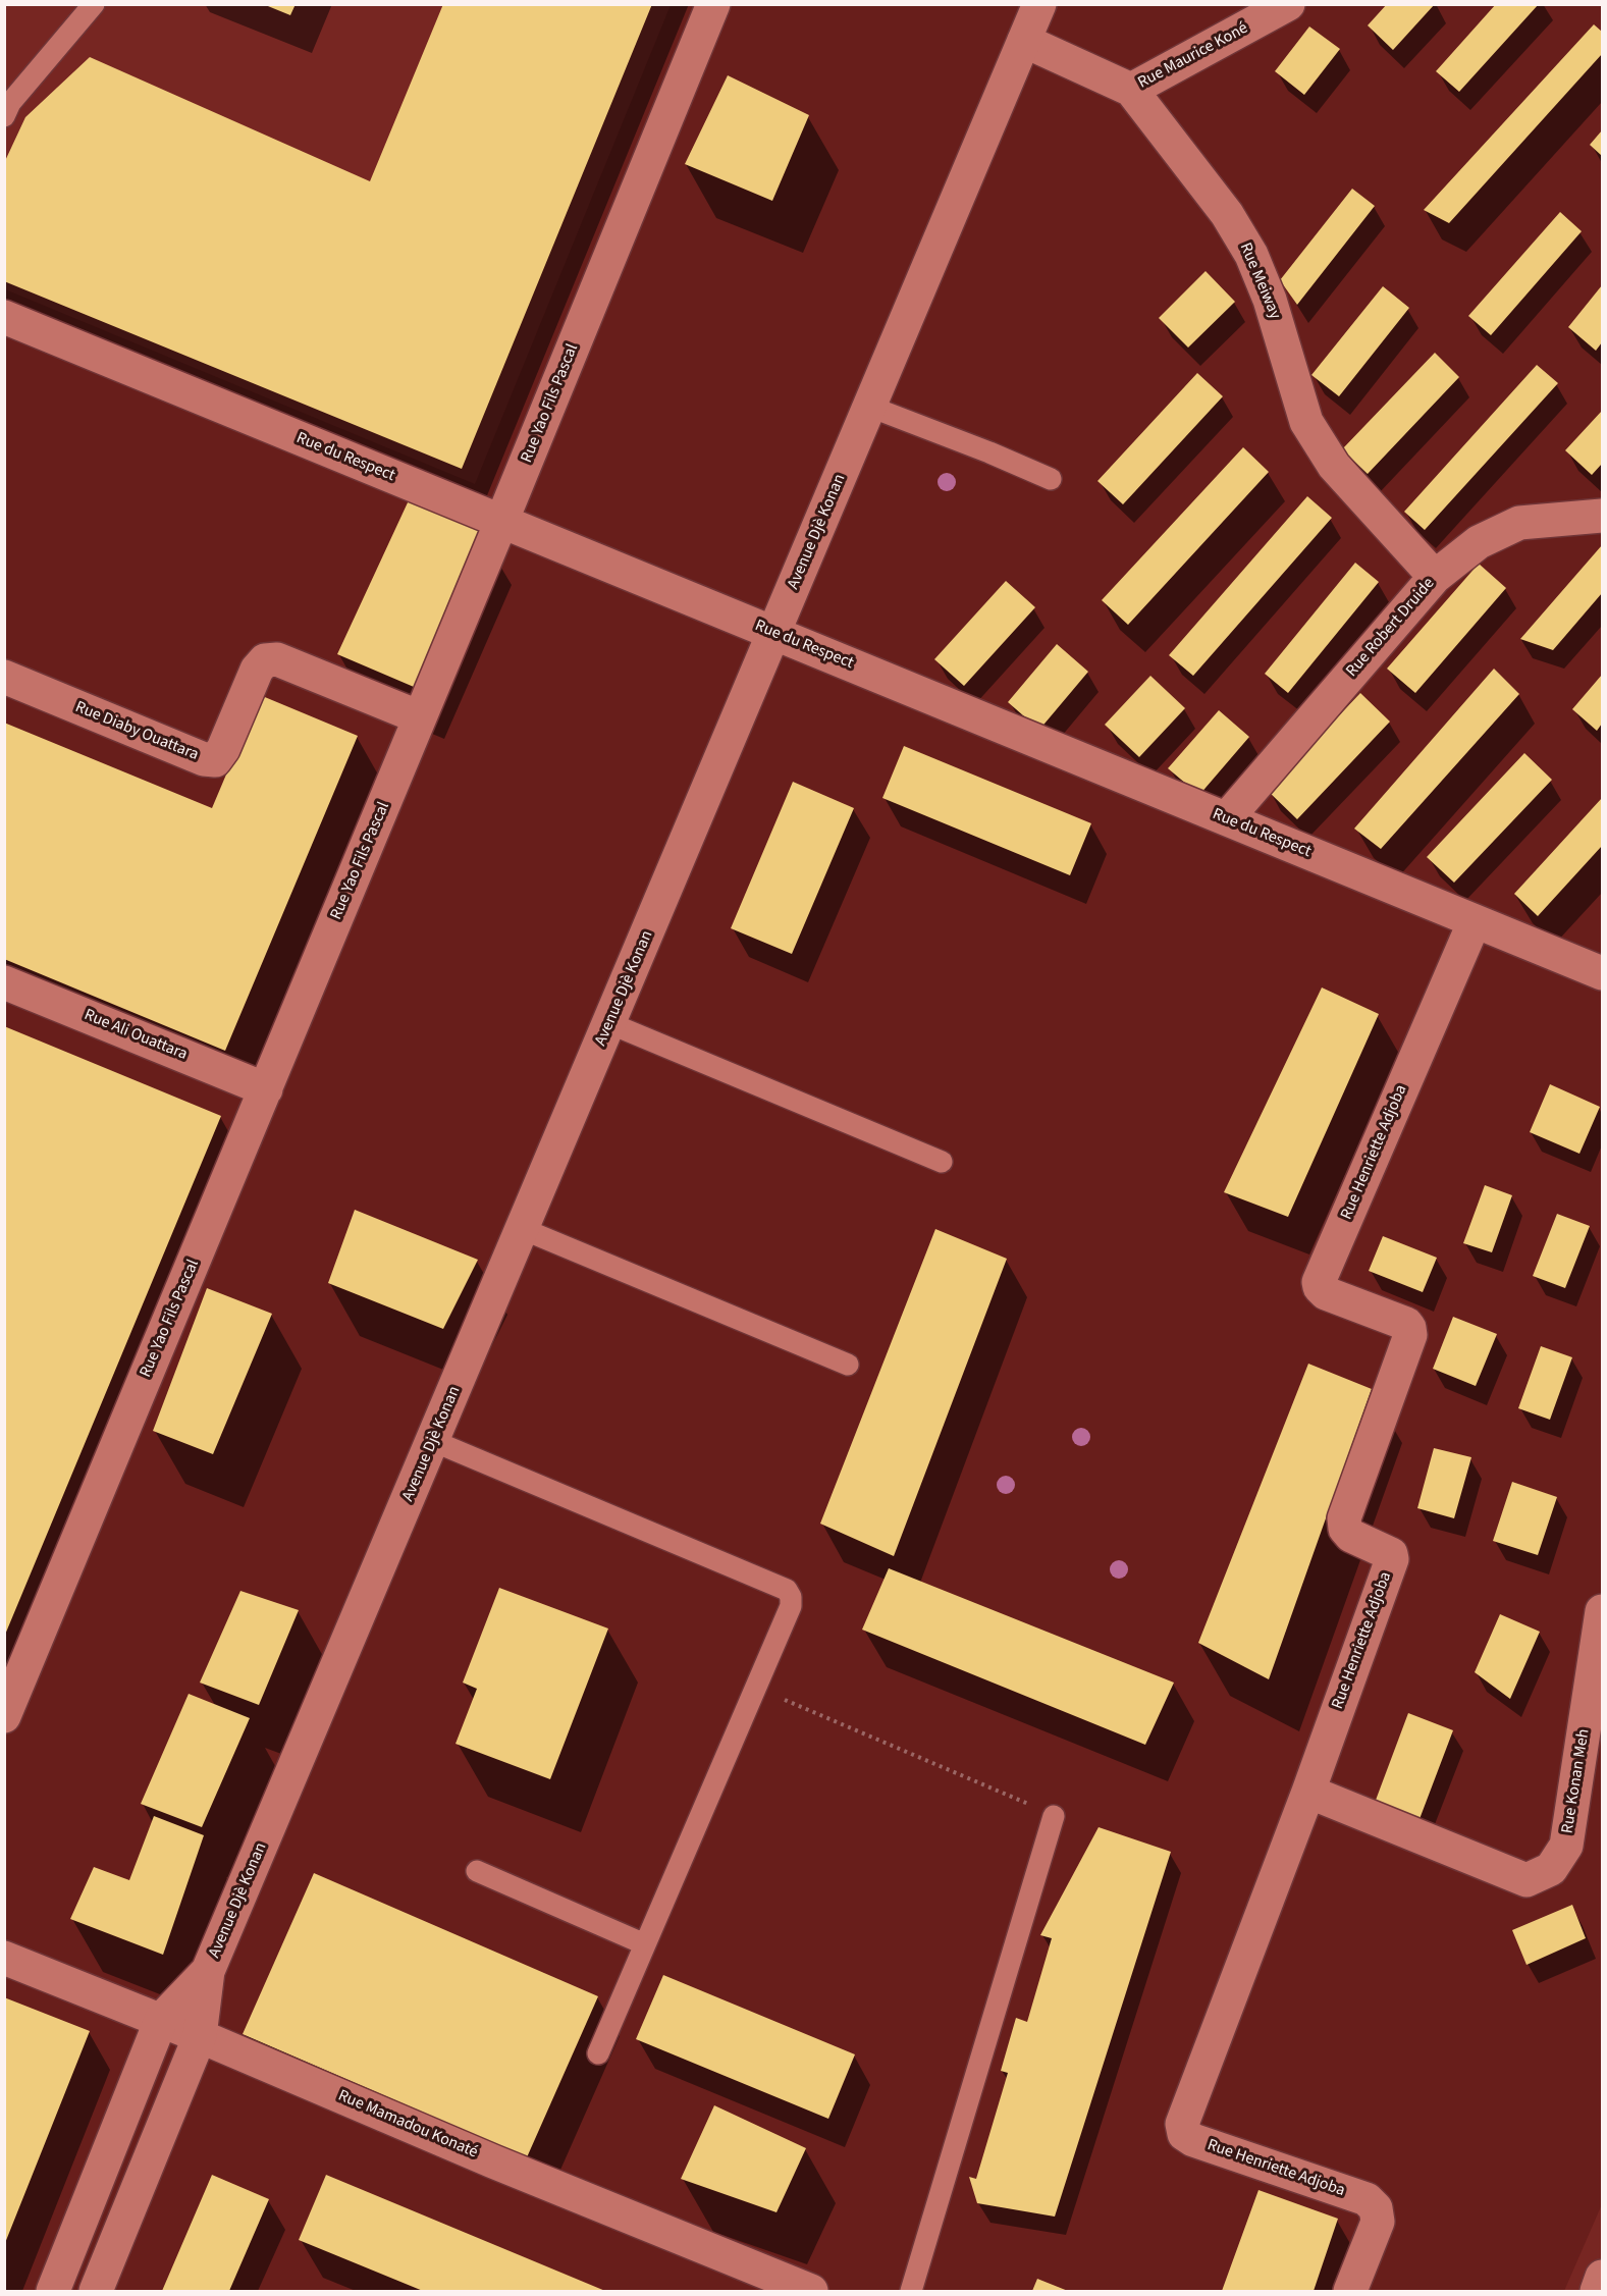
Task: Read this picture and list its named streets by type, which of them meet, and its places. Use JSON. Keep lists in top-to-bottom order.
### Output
{
  "streets": {
    "street": [
      "Rue Maurice Koné",
      "Rue Meiway",
      "Rue Yao Fils Pascal",
      "Rue du Respect",
      "Avenue Djè Konan",
      "Rue Robert Druide",
      "Rue Diaby Ouattara",
      "Rue Ali Ouattara",
      "Rue Henriette Adjoba",
      "Rue Konan Meh",
      "Rue Mamadou Konaté"
    ]
  },
  "crossings": [
    ["Rue Maurice Koné", "Rue Meiway"],
    ["Rue Meiway", "Avenue Djè Konan"],
    ["Rue Meiway", "Rue Robert Druide"],
    ["Rue Yao Fils Pascal", "Rue du Respect"],
    ["Rue Yao Fils Pascal", "Rue Diaby Ouattara"],
    ["Rue Yao Fils Pascal", "Rue Ali Ouattara"],
    ["Rue du Respect", "Avenue Djè Konan"],
    ["Rue du Respect", "Rue Robert Druide"],
    ["Rue du Respect", "Rue Henriette Adjoba"],
    ["Avenue Djè Konan", "Rue Mamadou Konaté"],
    ["Rue Henriette Adjoba", "Rue Konan Meh"]
  ]
}
